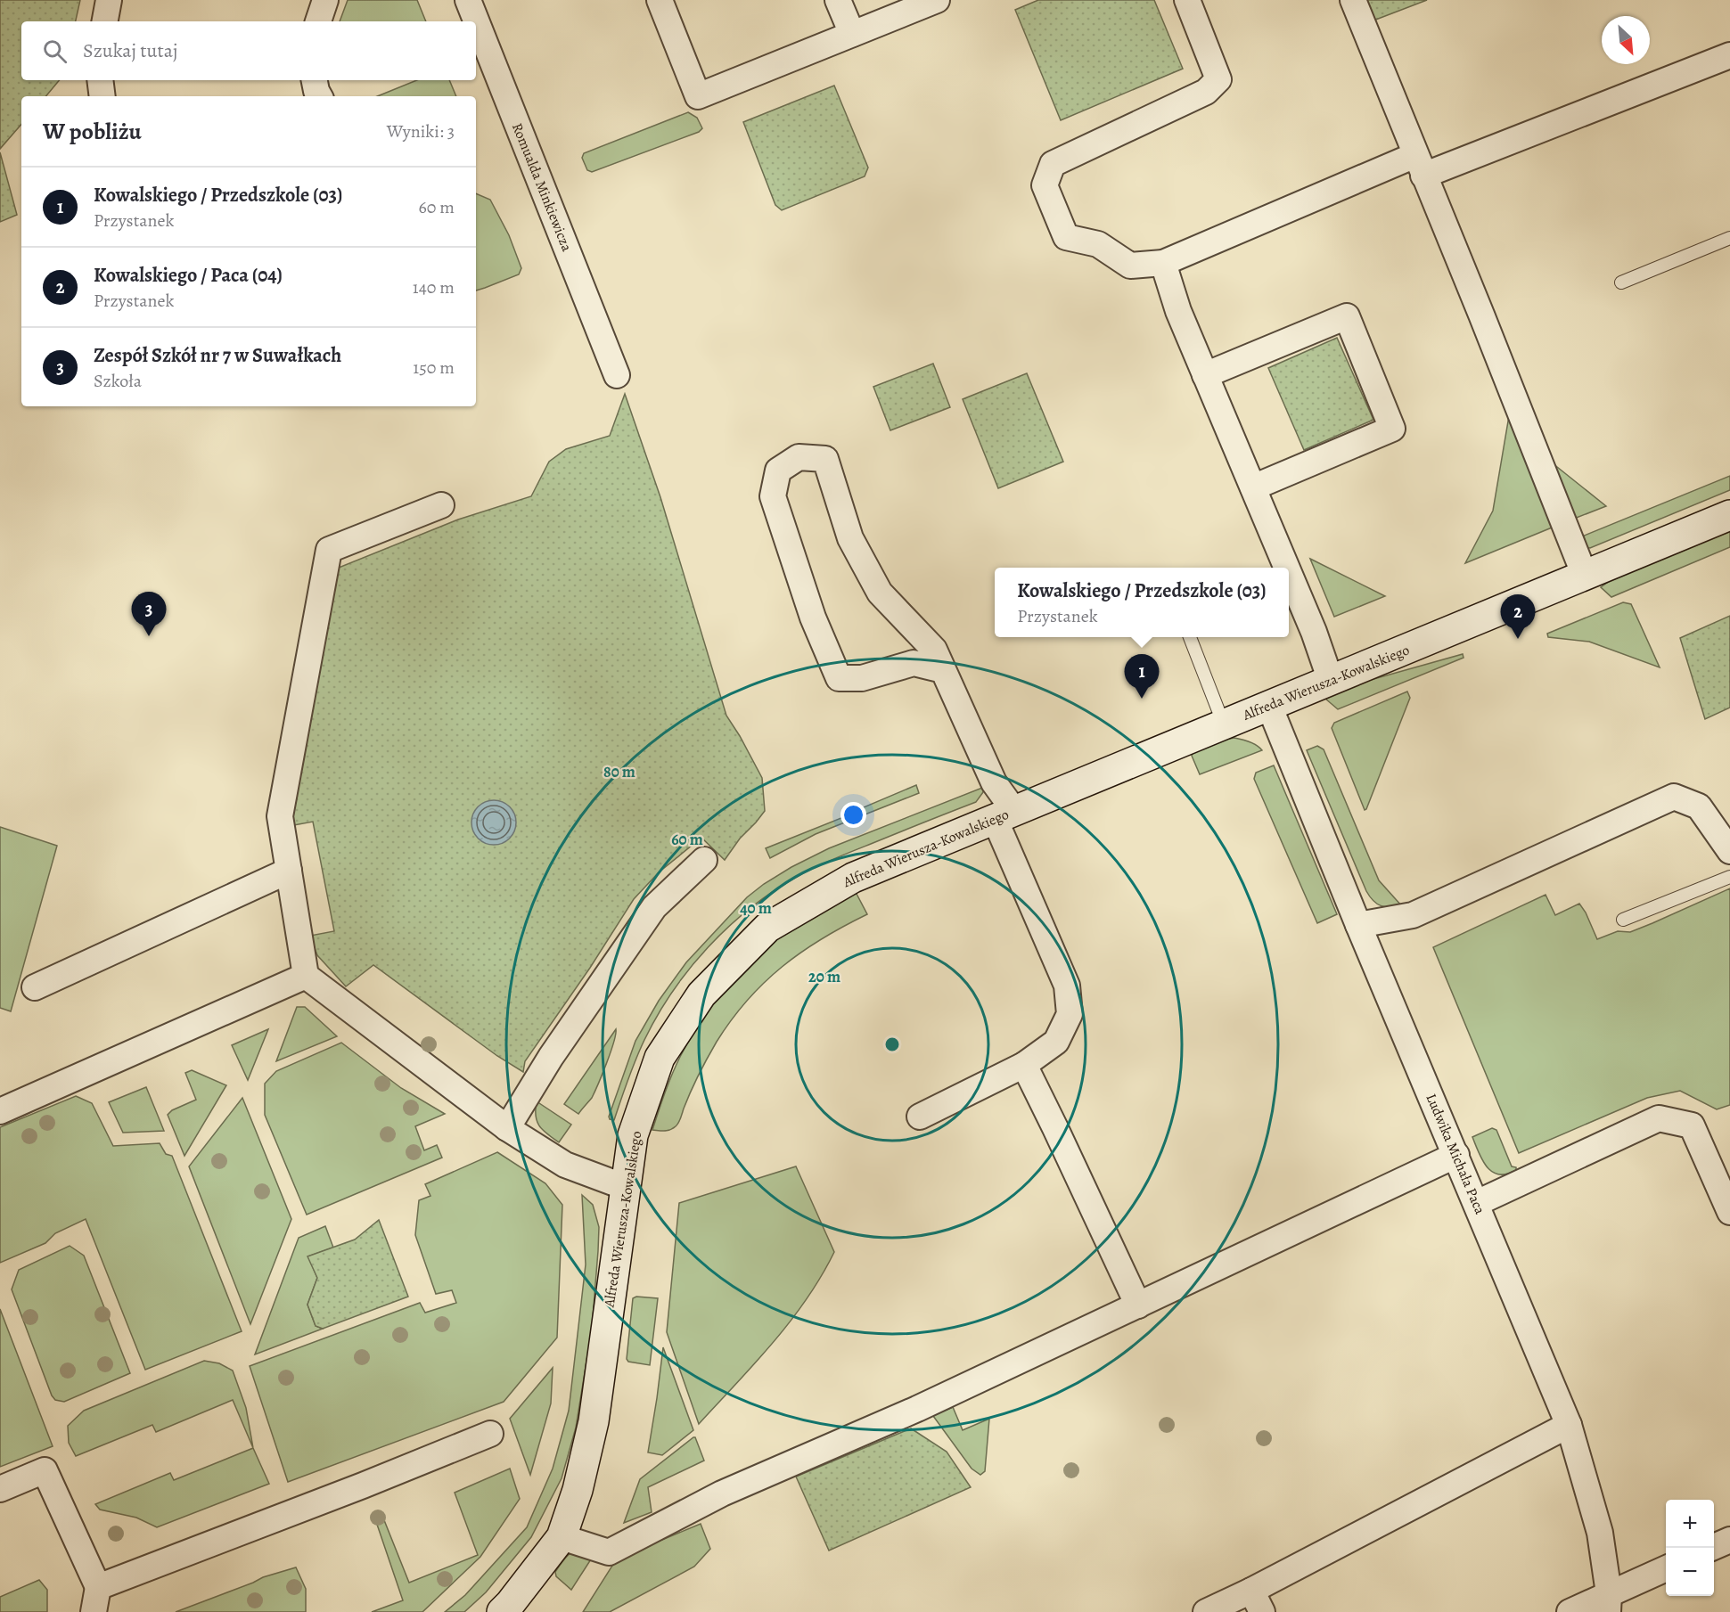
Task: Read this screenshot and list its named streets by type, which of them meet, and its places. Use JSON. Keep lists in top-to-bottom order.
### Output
{
  "streets": {
    "street": ["Romualda Minkiewicza", "Alfreda Wierusza-Kowalskiego", "Ludwika Michała Paca"]
  },
  "crossings": [
    ["Alfreda Wierusza-Kowalskiego", "Ludwika Michała Paca"]
  ],
  "north": "bottom right",
  "page": {
    "search": "Szukaj tutaj",
    "heading": ["W pobliżu", "Wyniki: 3"],
    "list": [
      {
        "mark": "1",
        "name": "Kowalskiego / Przedszkole (03)",
        "note": "Przystanek",
        "value": "60 m"
      },
      {
        "mark": "2",
        "name": "Kowalskiego / Paca (04)",
        "note": "Przystanek",
        "value": "140 m"
      },
      {
        "mark": "3",
        "name": "Zespół Szkół nr 7 w Suwałkach",
        "note": "Szkoła",
        "value": "150 m"
      }
    ],
    "popup": ["Kowalskiego / Przedszkole (03)", "Przystanek"],
    "pins": ["3", "2", "1"],
    "map_buttons": ["+", "−"]
  },
  "rings": [
    "80 m",
    "60 m",
    "40 m",
    "20 m"
  ]
}
